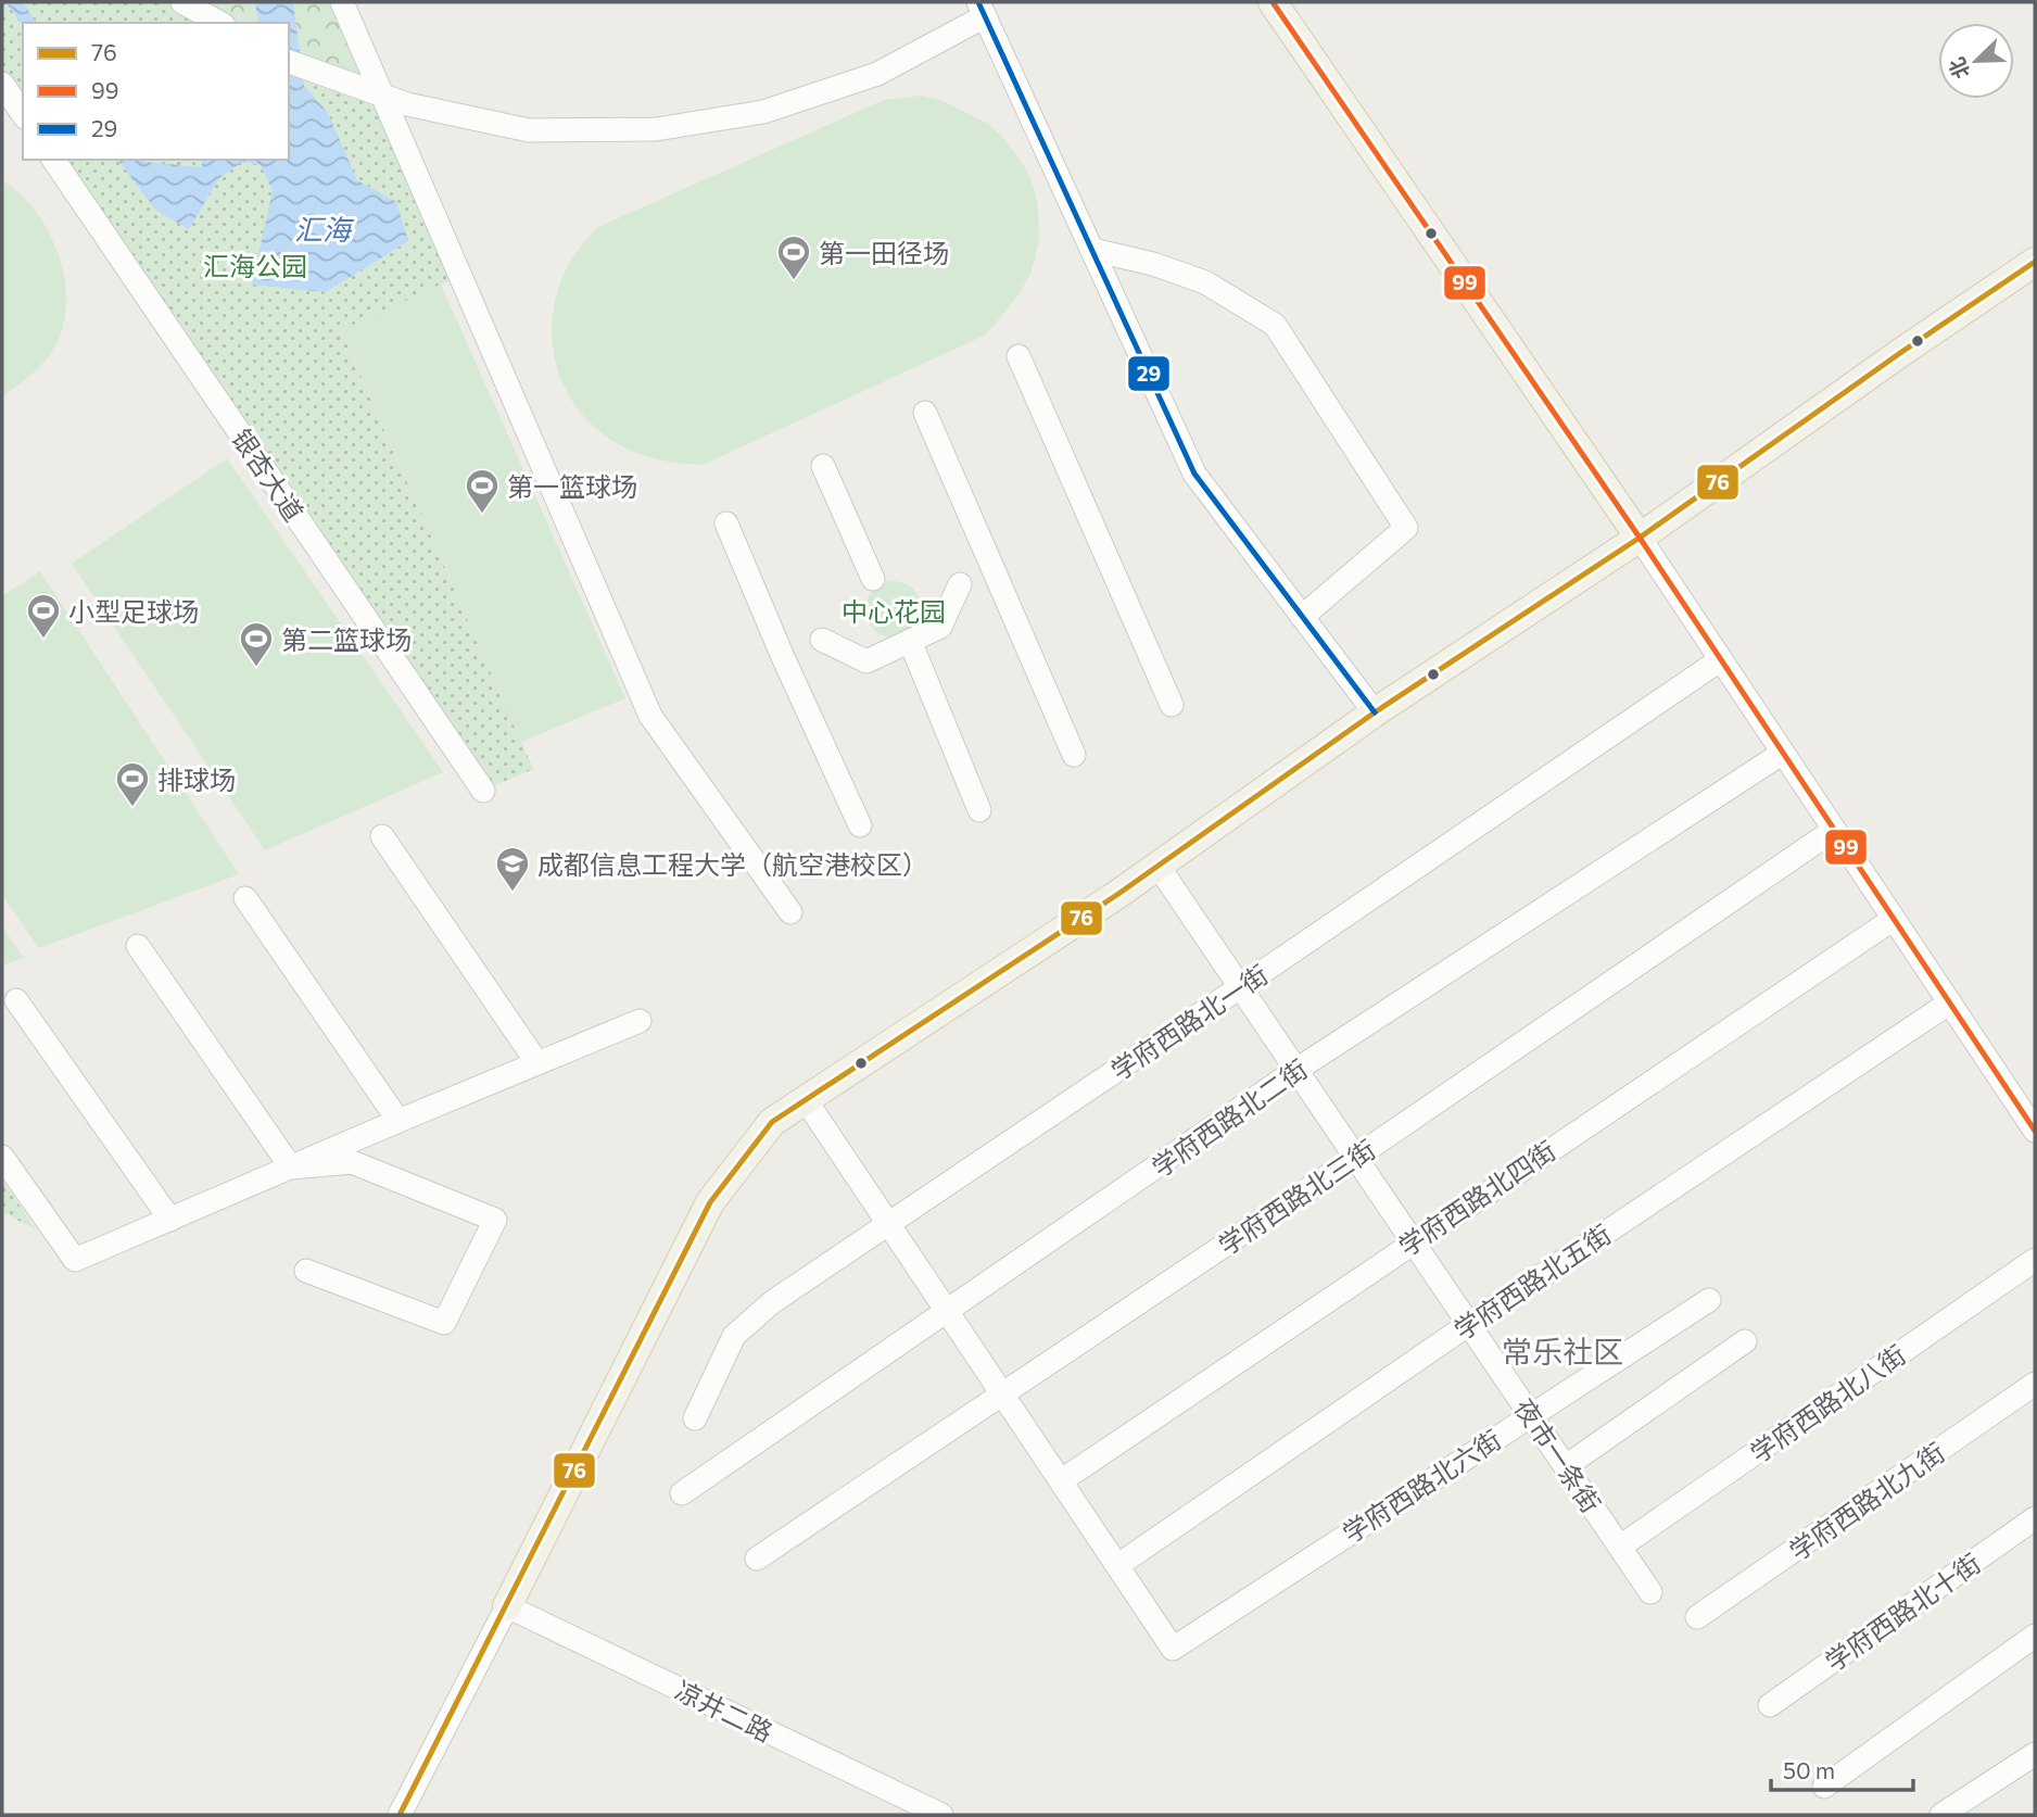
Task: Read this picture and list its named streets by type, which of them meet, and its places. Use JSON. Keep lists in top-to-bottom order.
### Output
{
  "streets": {
    "street": [
      "银杏大道",
      "学府西路北一街",
      "学府西路北二街",
      "学府西路北三街",
      "学府西路北四街",
      "学府西路北五街",
      "学府西路北八街",
      "夜市一条街",
      "学府西路北六街",
      "学府西路北九街",
      "学府西路北十街",
      "凉井二路"
    ]
  },
  "crossings": [
    ["学府西路北一街", "夜市一条街"],
    ["学府西路北二街", "夜市一条街"],
    ["学府西路北三街", "夜市一条街"],
    ["学府西路北四街", "夜市一条街"],
    ["学府西路北五街", "夜市一条街"],
    ["学府西路北五街", "学府西路北六街"],
    ["学府西路北八街", "夜市一条街"],
    ["夜市一条街", "学府西路北六街"]
  ],
  "districts": ["常乐社区"],
  "water": ["汇海"],
  "parks": ["汇海公园", "中心花园"],
  "places": {
    "sports": [
      "第一田径场",
      "第一篮球场",
      "小型足球场",
      "第二篮球场",
      "排球场"
    ],
    "school or university": ["成都信息工程大学（航空港校区）"]
  },
  "lines": ["transit line 99", "transit line 29", "transit line 76"],
  "legend": ["76", "99", "29"],
  "scale_bar": "50 m",
  "north": "bottom left"
}
